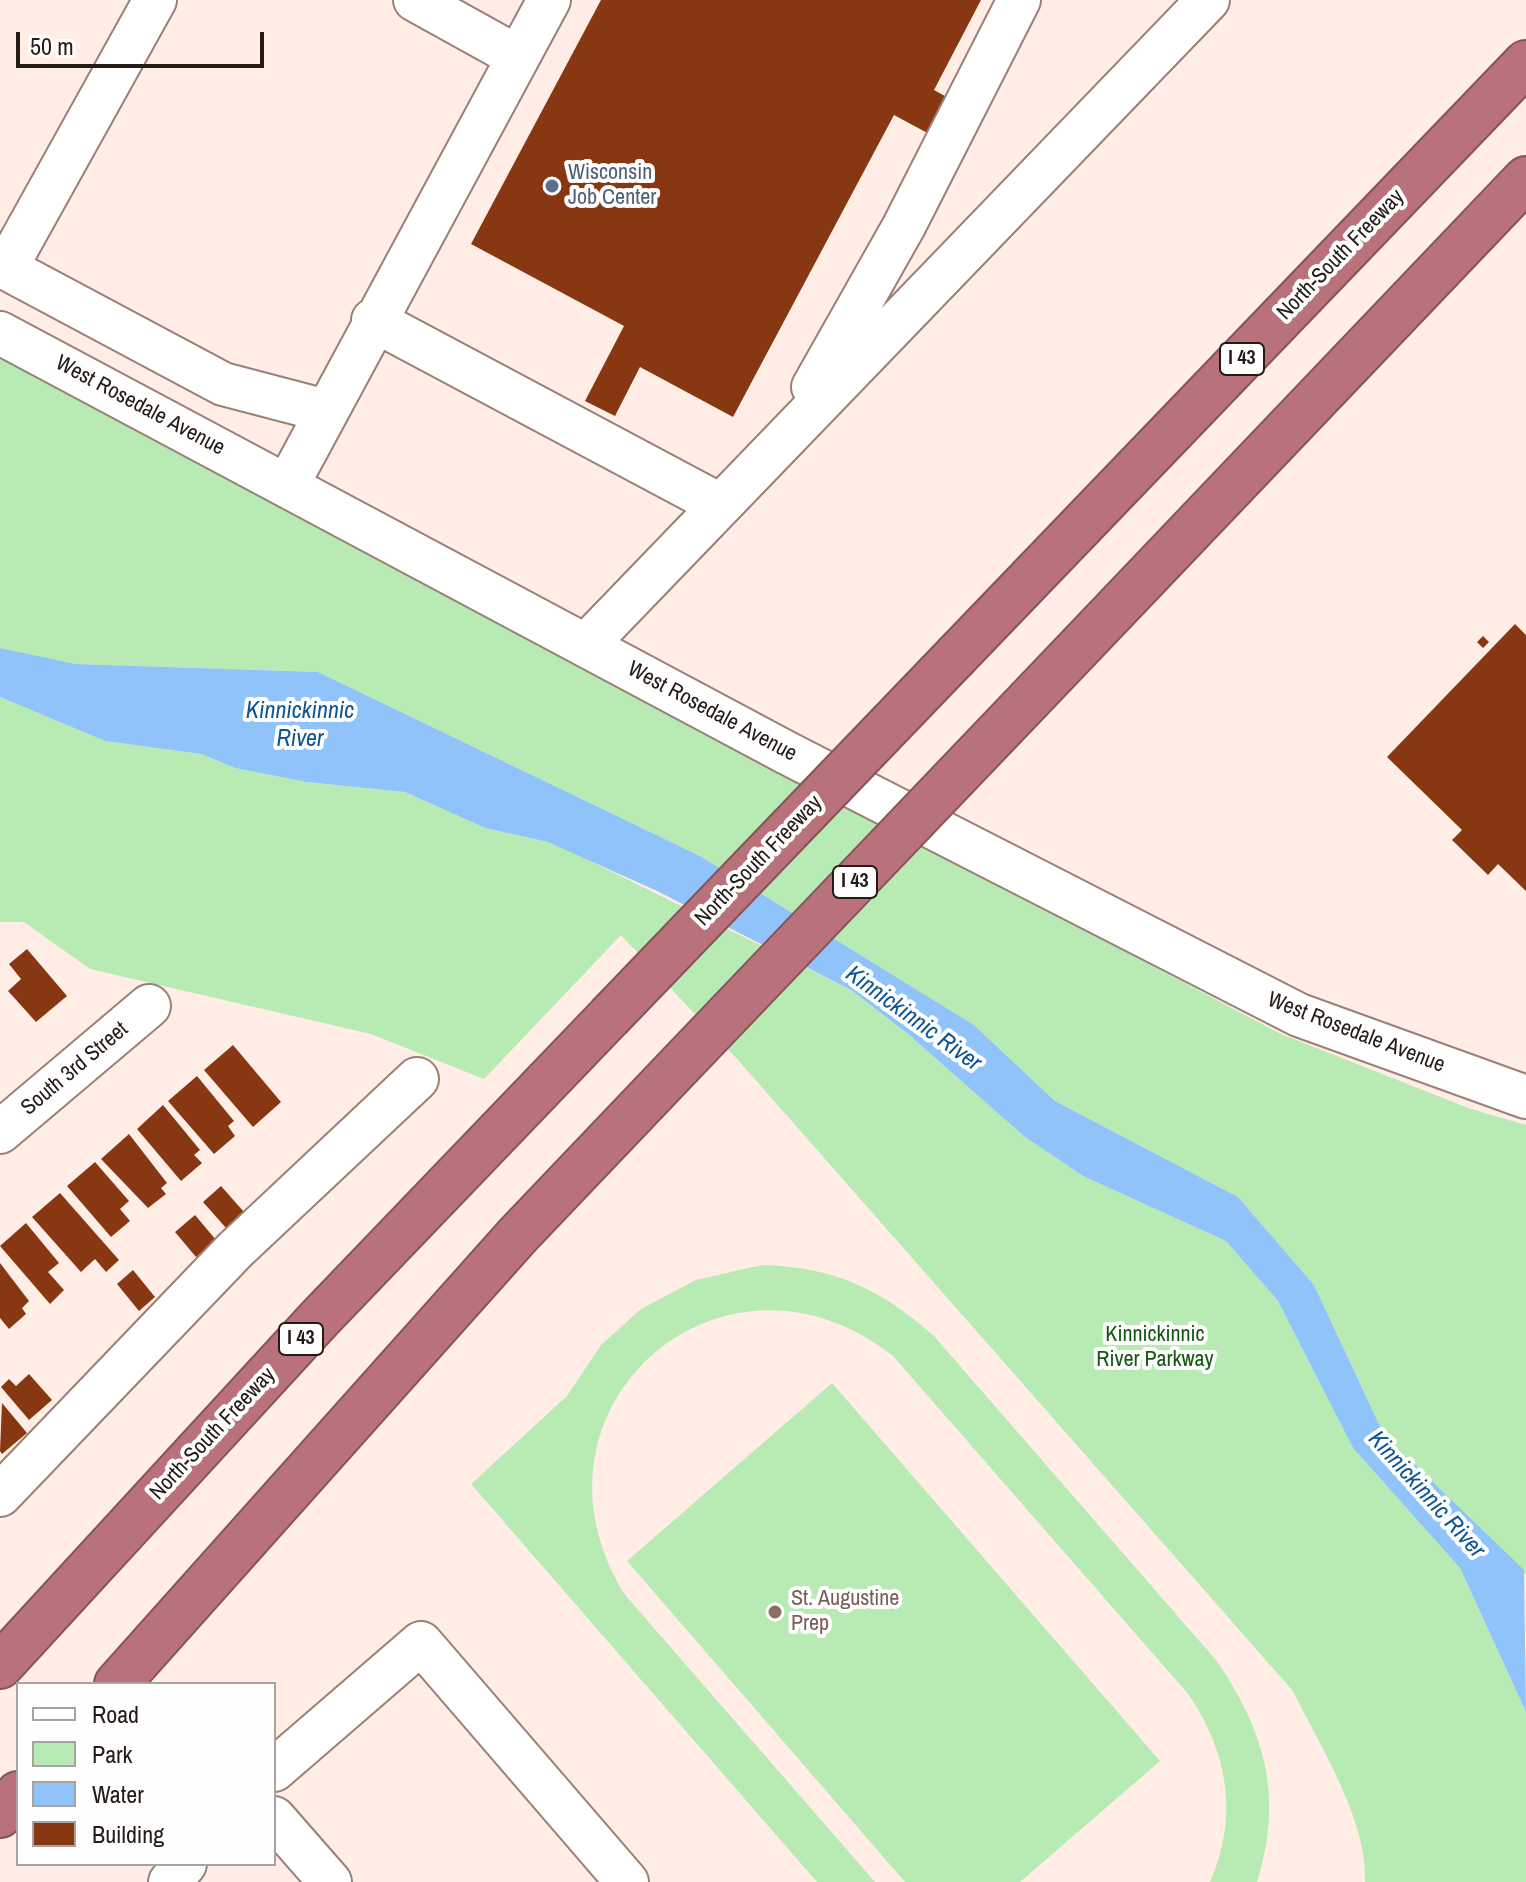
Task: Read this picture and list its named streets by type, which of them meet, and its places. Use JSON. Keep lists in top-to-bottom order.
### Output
{
  "streets": {
    "highway": ["North-South Freeway", "I 43"],
    "street": ["West Rosedale Avenue", "South 3rd Street"]
  },
  "water": ["Kinnickinnic River"],
  "parks": ["Kinnickinnic River Parkway"],
  "places": ["Wisconsin Job Center", "St. Augustine Prep"],
  "legend": [
    "Road",
    "Park",
    "Water",
    "Building"
  ],
  "scale_bar": "50 m"
}
